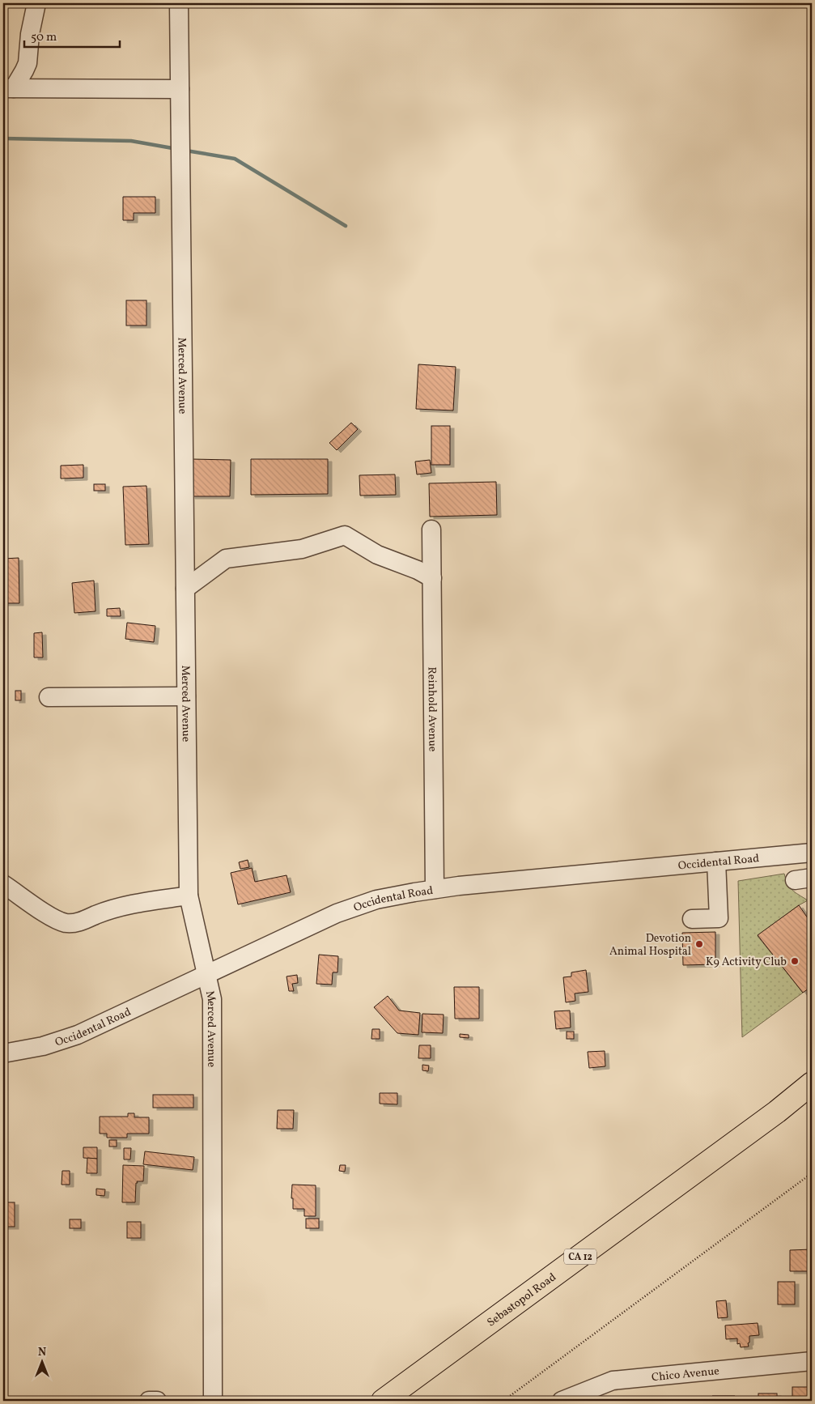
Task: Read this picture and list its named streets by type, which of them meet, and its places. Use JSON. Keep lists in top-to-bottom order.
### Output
{
  "streets": {
    "main road": ["CA 12", "Sebastopol Road"],
    "street": [
      "Merced Avenue",
      "Reinhold Avenue",
      "Occidental Road",
      "Chico Avenue"
    ]
  },
  "crossings": [
    ["Merced Avenue", "Occidental Road"],
    ["Reinhold Avenue", "Occidental Road"]
  ],
  "places": ["Devotion Animal Hospital", "K9 Activity Club"],
  "scale_bar": "50 m",
  "north": "top"
}
